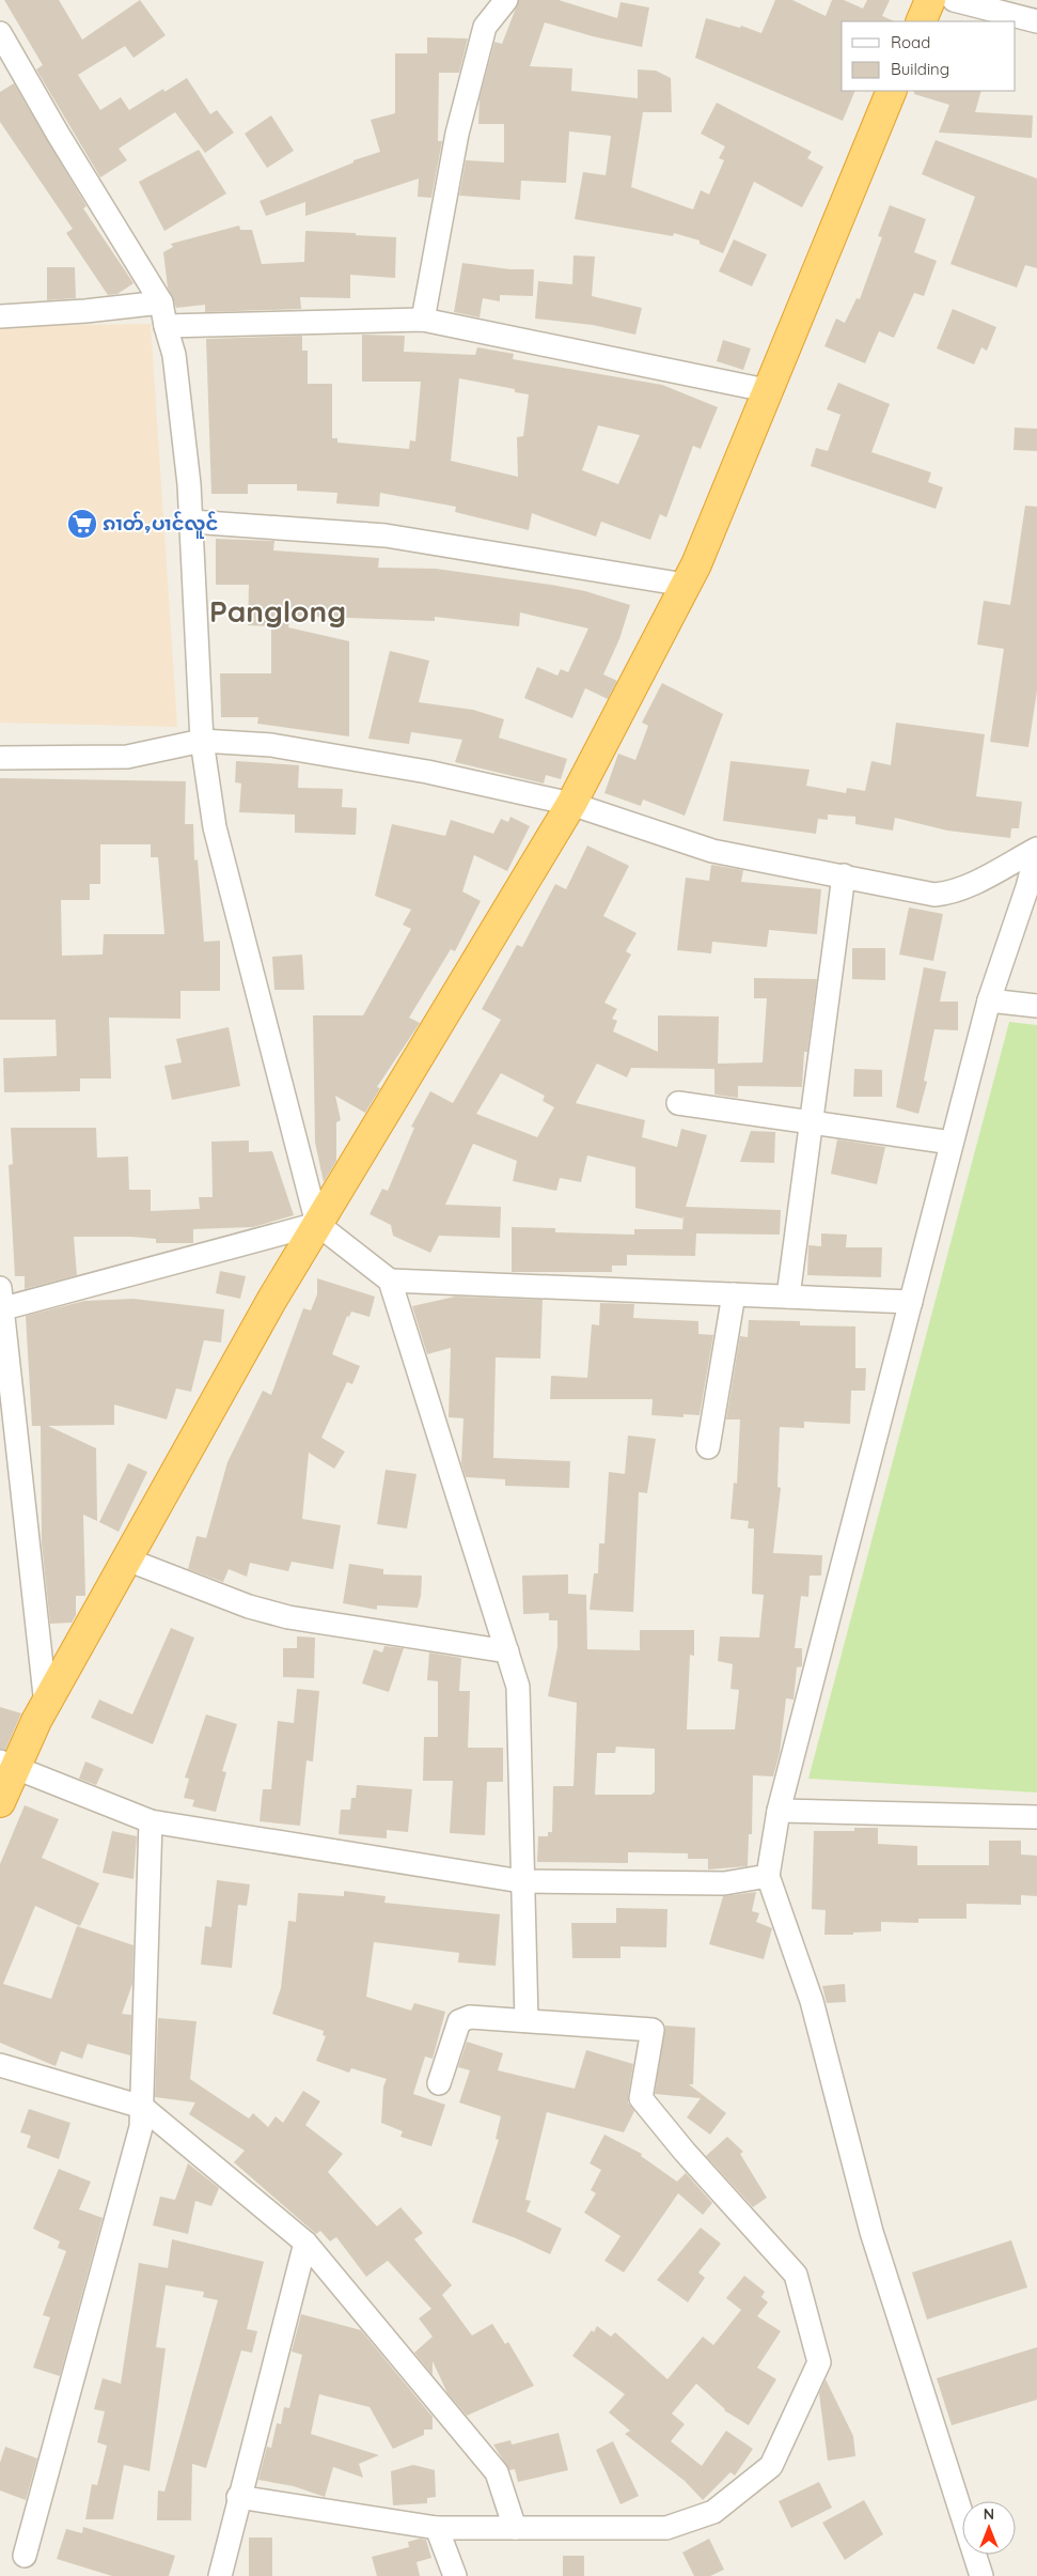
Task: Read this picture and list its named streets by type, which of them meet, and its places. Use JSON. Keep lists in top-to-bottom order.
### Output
{
  "districts": ["Panglong"],
  "places": {
    "supermarket": ["ၵၢတ်ႇပၢင်လူင်"]
  },
  "legend": ["Road", "Building"],
  "north": "top"
}
